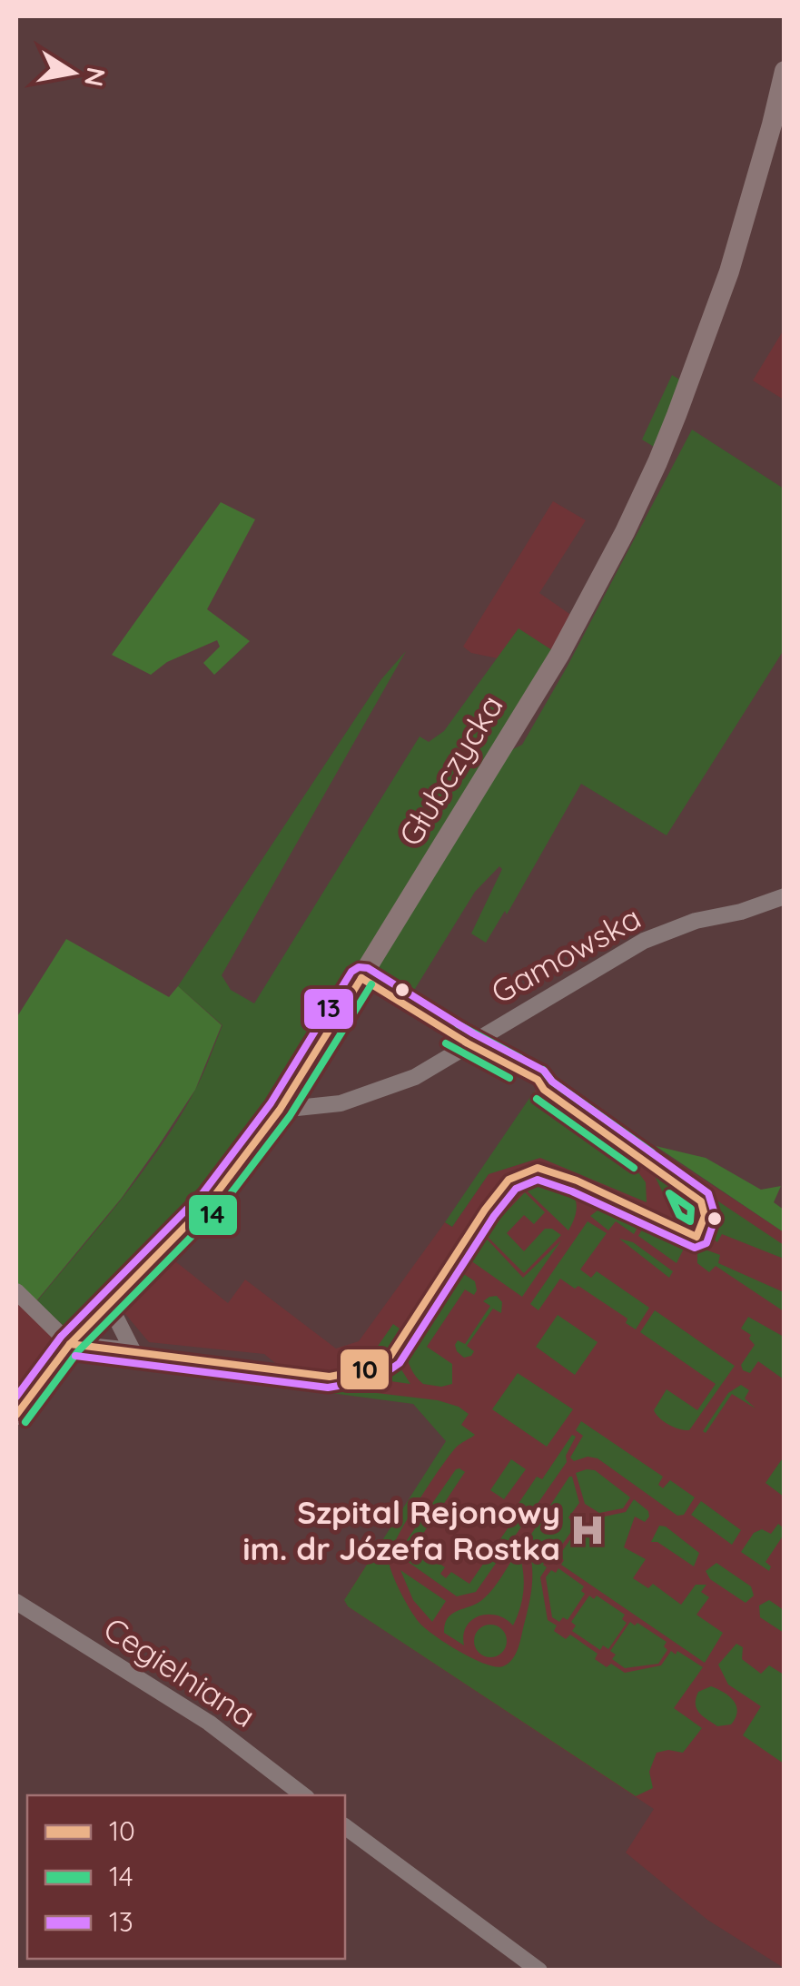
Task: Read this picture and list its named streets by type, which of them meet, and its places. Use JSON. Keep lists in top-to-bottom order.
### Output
{
  "streets": {
    "main road": ["Głubczycka"],
    "street": ["Gamowska", "Cegielniana"]
  },
  "crossings": [
    ["Głubczycka", "Gamowska"]
  ],
  "places": {
    "hospital": ["Szpital Rejonowy im. dr Józefa Rostka"]
  },
  "lines": ["transit line 13", "transit line 10", "transit line 14"],
  "legend": ["10", "14", "13"],
  "north": "right"
}
